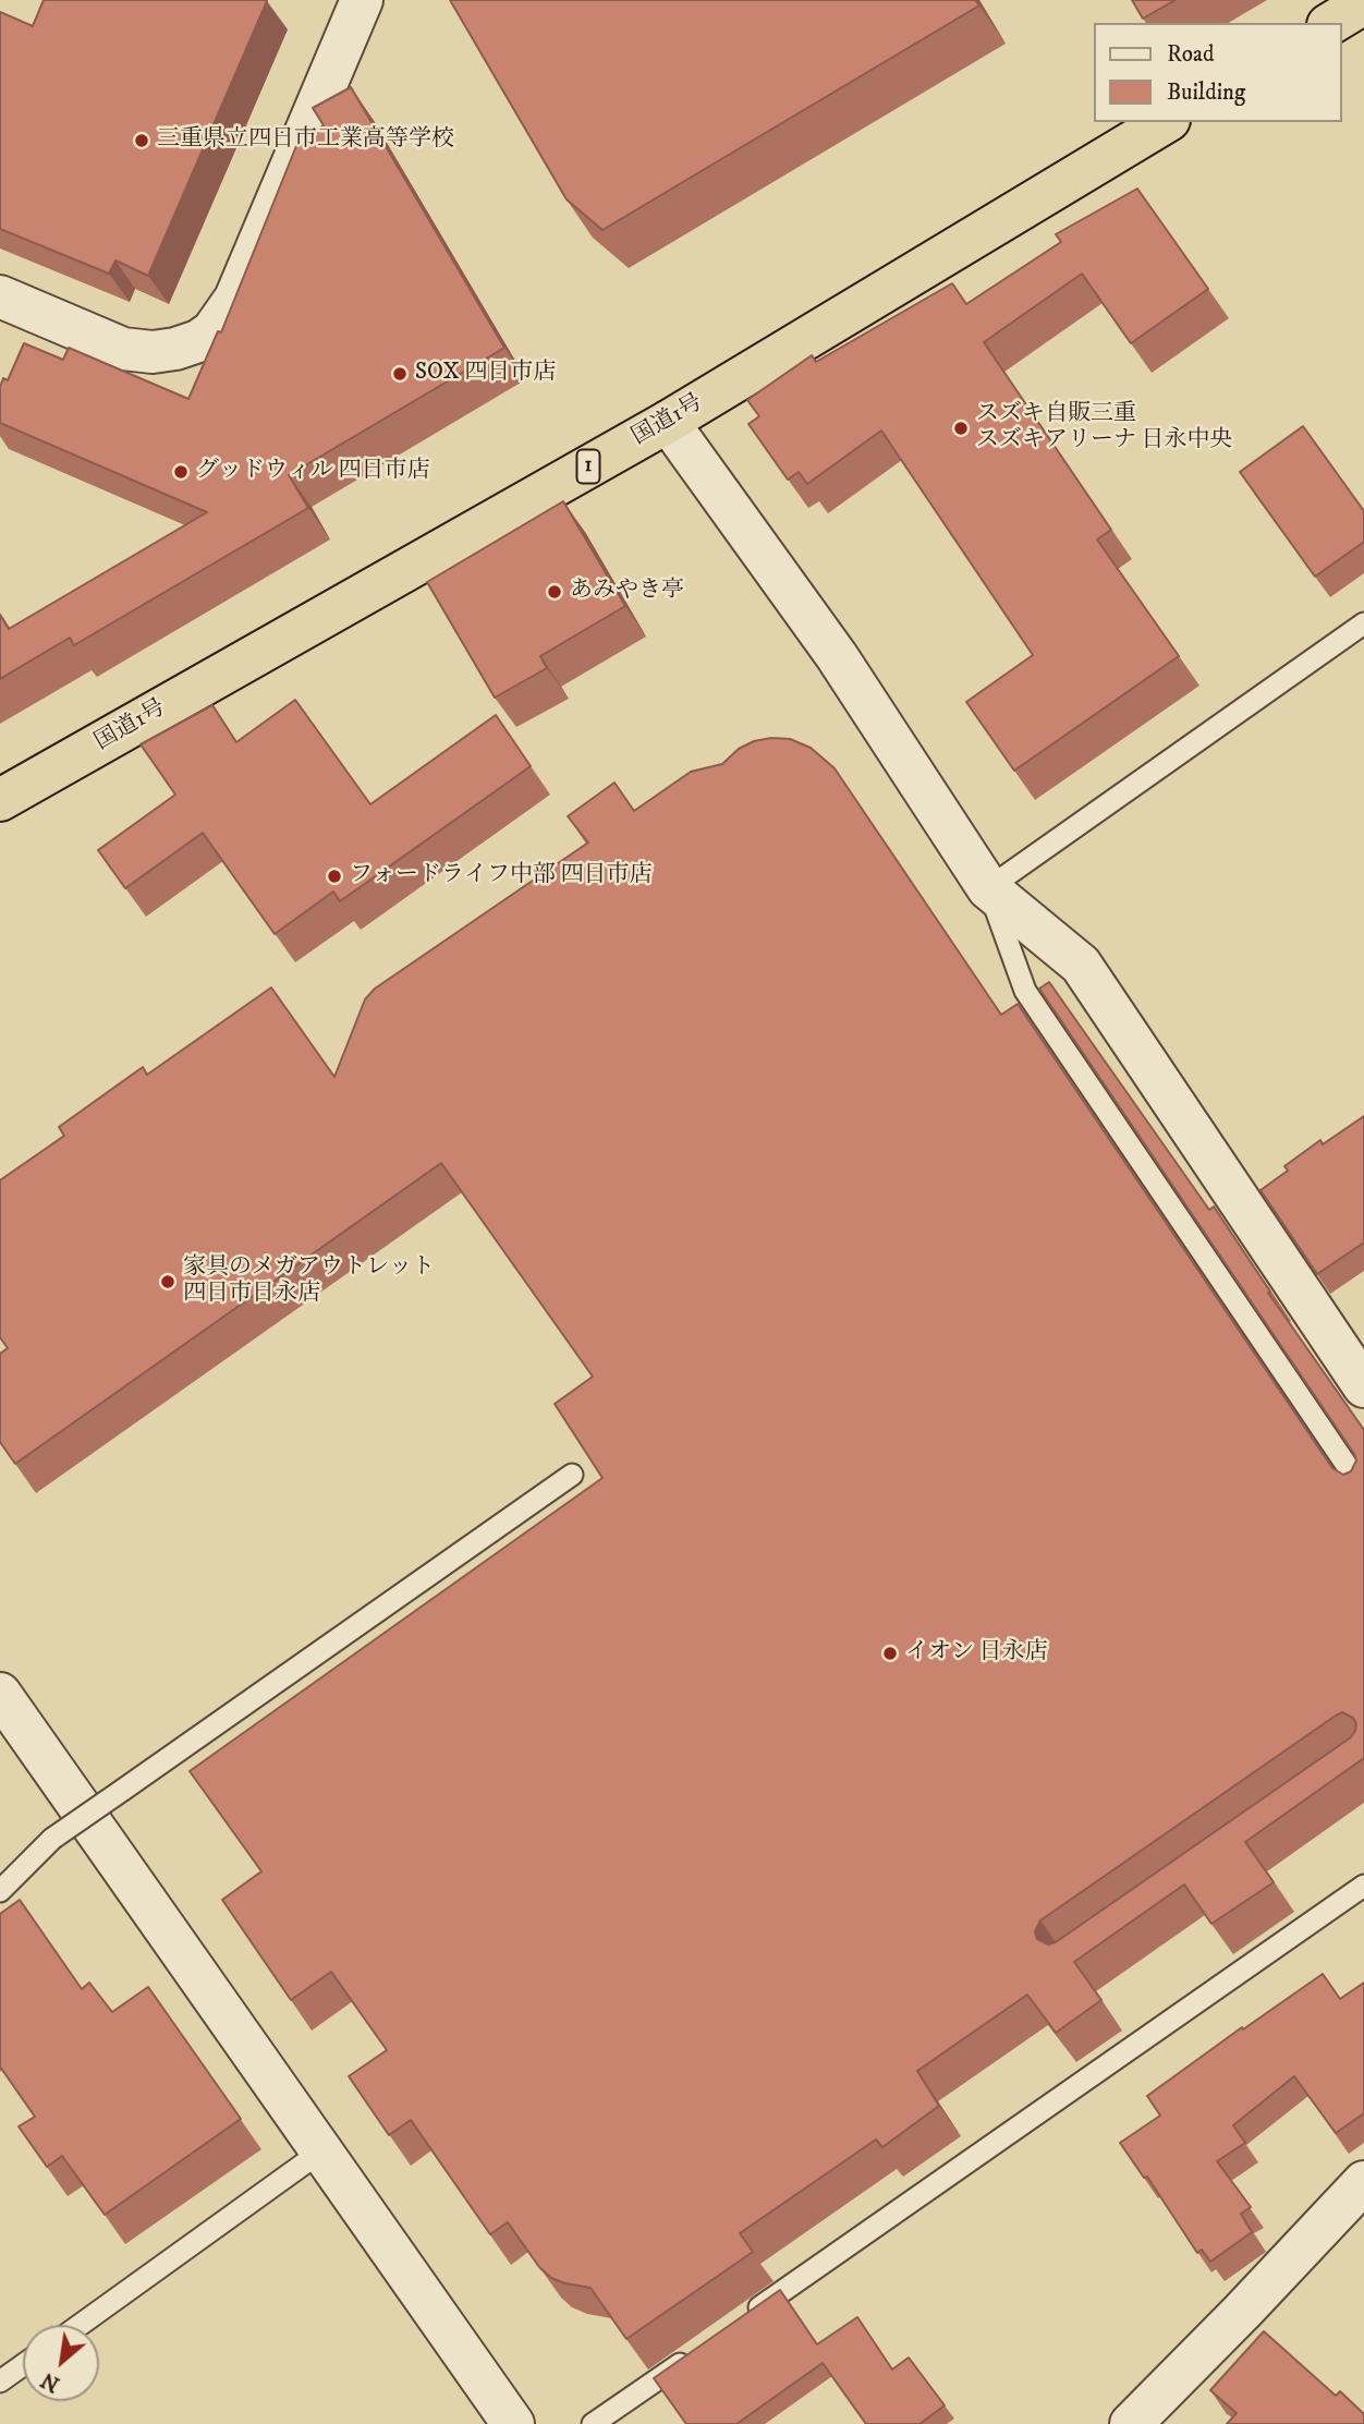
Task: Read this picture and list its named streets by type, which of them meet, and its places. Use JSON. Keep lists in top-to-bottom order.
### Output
{
  "streets": {
    "highway": ["国道1号", "1"]
  },
  "places": [
    "三重県立四日市工業高等学校",
    "SOX 四日市店",
    "スズキ自販三重 スズキアリーナ 日永中央",
    "グッドウィル 四日市店",
    "あみやき亭",
    "フォードライフ中部 四日市店",
    "家具のメガアウトレット 四日市日永店",
    "イオン 日永店"
  ],
  "legend": ["Road", "Building"],
  "north": "bottom left"
}
